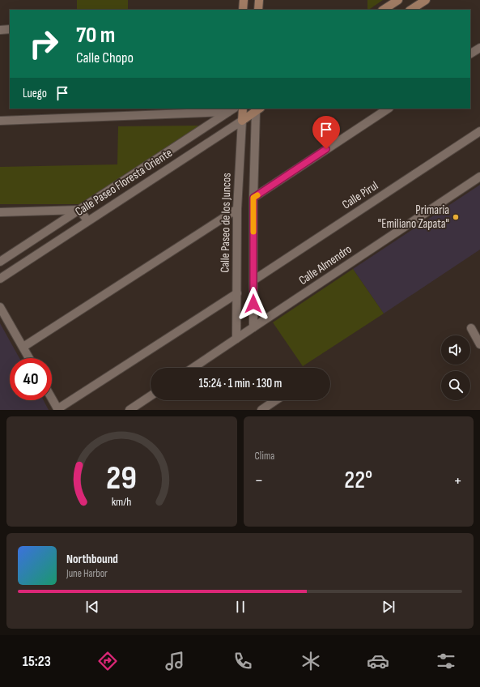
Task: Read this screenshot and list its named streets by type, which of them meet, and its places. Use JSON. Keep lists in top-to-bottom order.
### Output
{
  "streets": {
    "main road": ["Calle Paseo Floresta Oriente", "Calle Paseo de los Juncos"],
    "street": ["Calle Pirul", "Calle Almendro"]
  },
  "crossings": [
    ["Calle Paseo Floresta Oriente", "Calle Paseo de los Juncos"],
    ["Calle Paseo de los Juncos", "Calle Almendro"]
  ],
  "places": ["Primaria \"Emiliano Zapata\""],
  "page": {
    "turn": ["70 m", "Calle Chopo"],
    "then": "Luego",
    "limit": "40",
    "trip": "15:24 · 1 min · 130 m",
    "tile": "Clima",
    "heat": ["−", "22°", "+"],
    "song": ["Northbound", "June Harbor"],
    "tabs": "15:23",
    "gauge": ["29", "km/h"]
  }
}
